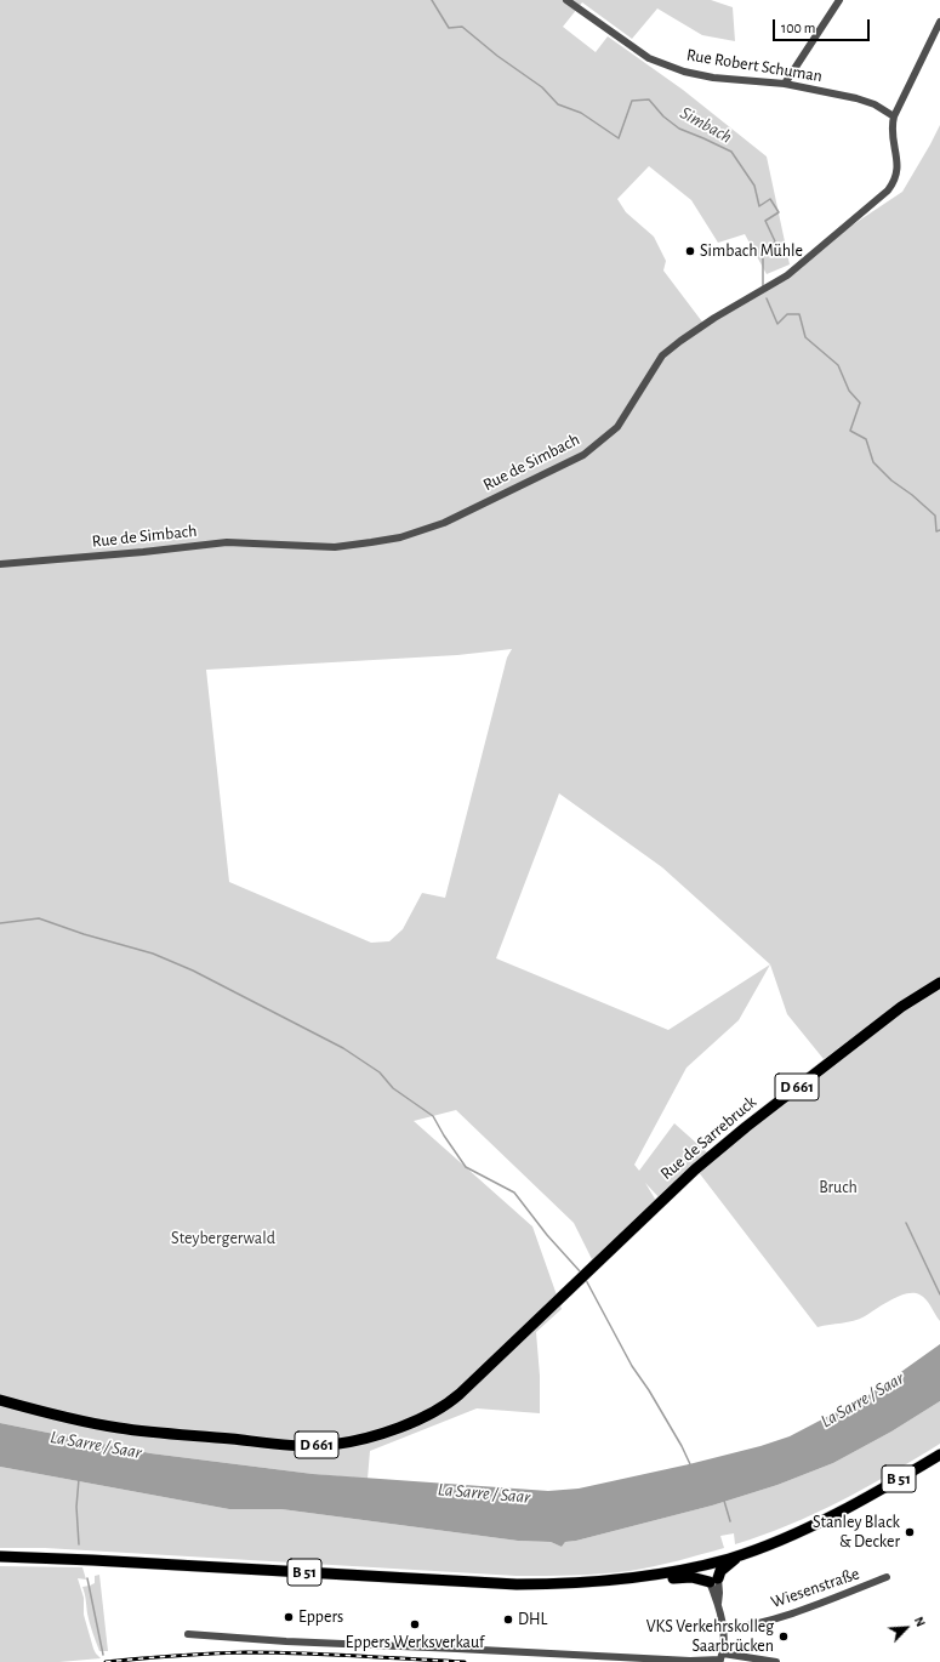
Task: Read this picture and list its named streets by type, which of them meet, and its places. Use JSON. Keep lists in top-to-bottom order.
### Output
{
  "streets": {
    "main road": ["D 661", "Rue de Sarrebruck", "B 51"],
    "street": ["Rue Robert Schuman", "Rue de Simbach", "Wiesenstraße"]
  },
  "crossings": [
    ["Rue Robert Schuman", "Rue de Simbach"]
  ],
  "water": ["Simbach", "La Sarre / Saar"],
  "parks": ["Bruch", "Steybergerwald"],
  "places": [
    "Simbach Mühle",
    "Stanley Black & Decker",
    "Eppers",
    "DHL",
    "Eppers Werksverkauf",
    "VKS Verkehrskolleg Saarbrücken"
  ],
  "scale_bar": "100 m",
  "north": "top right"
}
